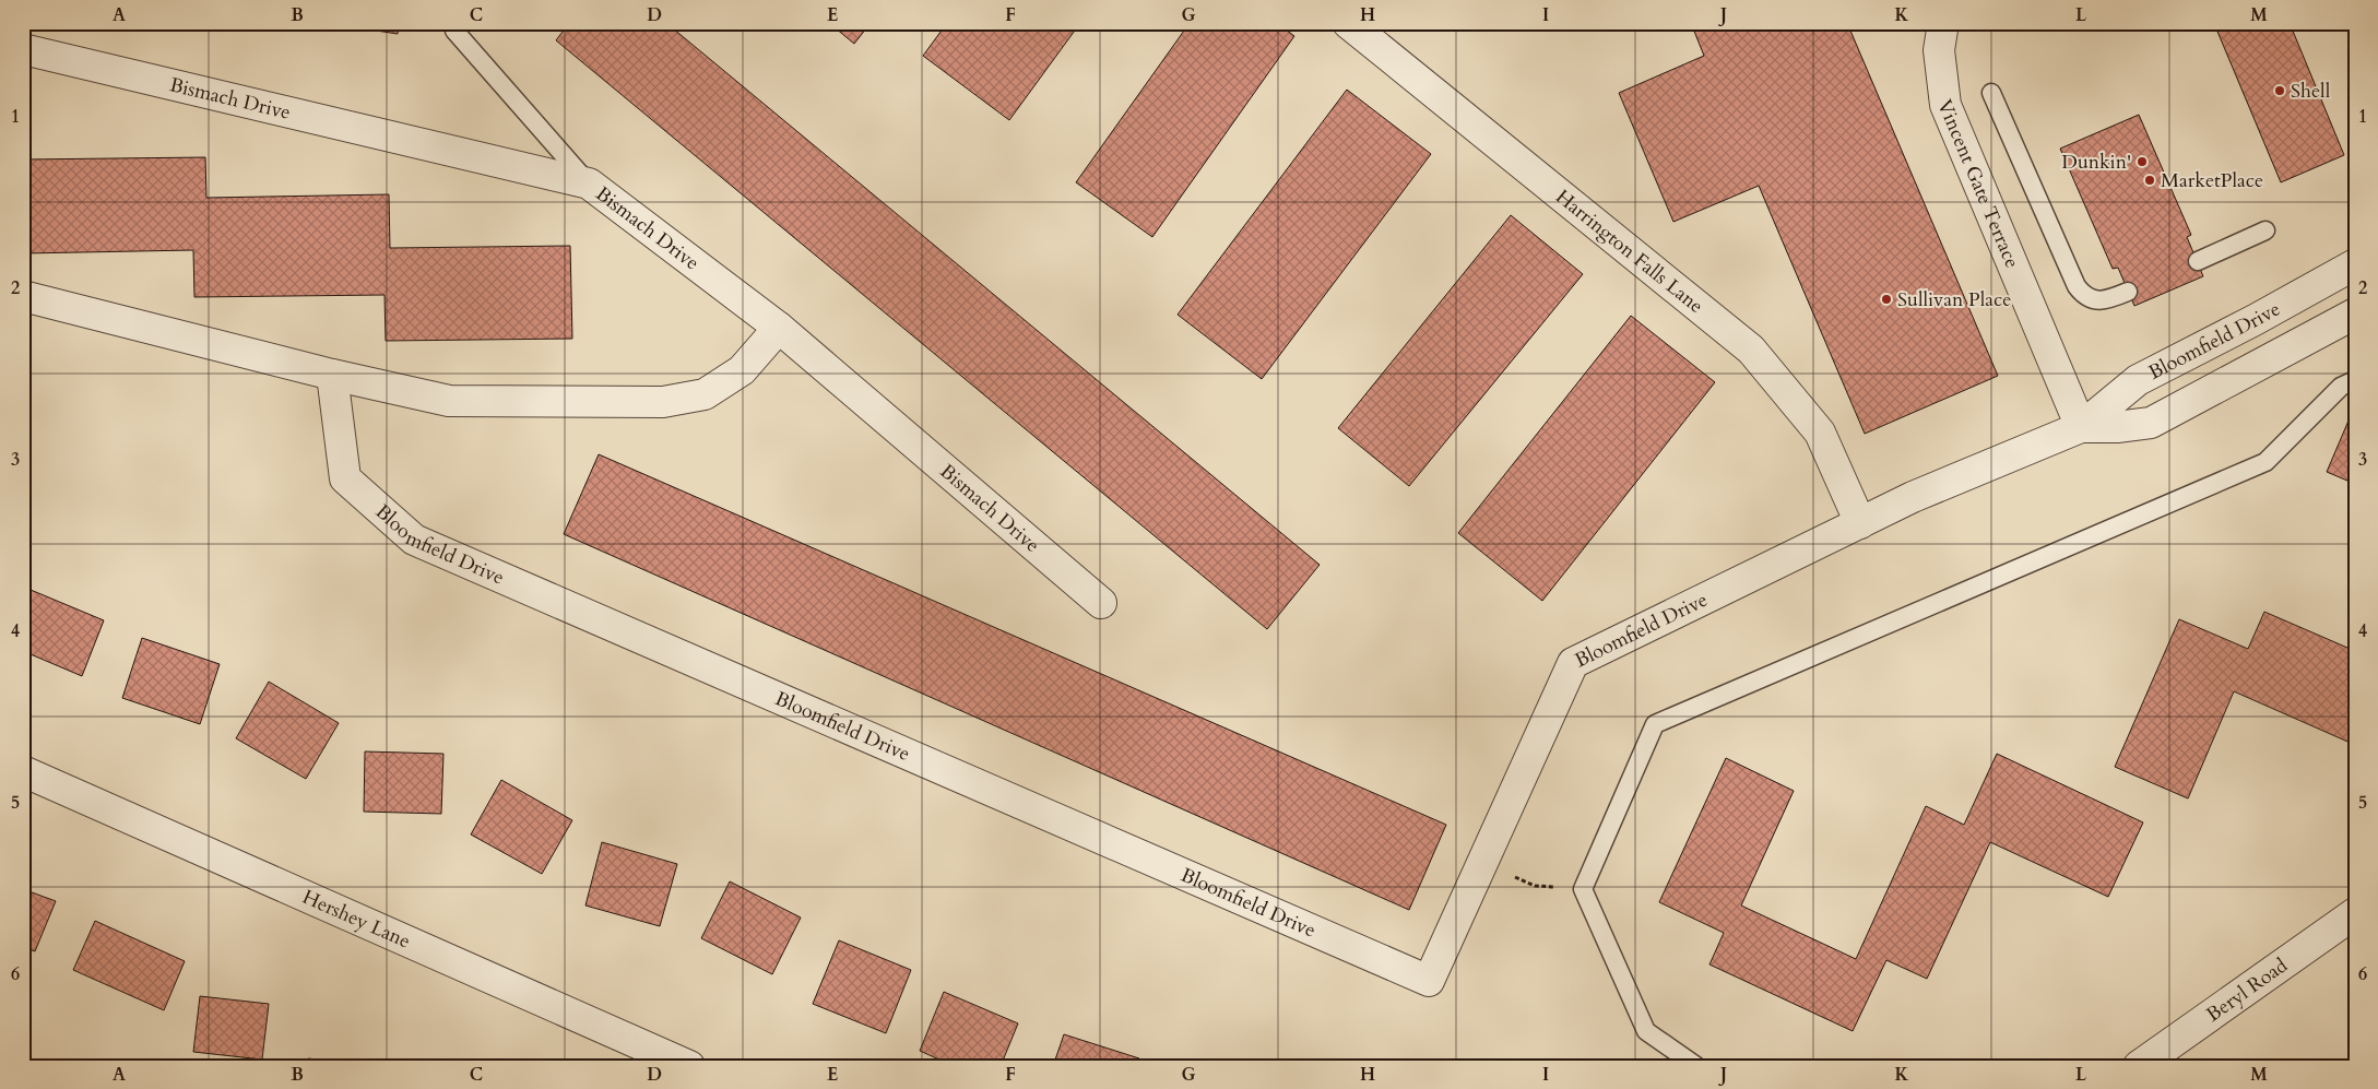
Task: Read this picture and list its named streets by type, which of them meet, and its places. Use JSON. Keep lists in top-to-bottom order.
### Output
{
  "streets": {
    "street": [
      "Bismach Drive",
      "Vincent Gate Terrace",
      "Harrington Falls Lane",
      "Bloomfield Drive",
      "Hershey Lane",
      "Beryl Road"
    ]
  },
  "crossings": [
    ["Vincent Gate Terrace", "Bloomfield Drive"],
    ["Harrington Falls Lane", "Bloomfield Drive"]
  ],
  "places": [
    "Shell",
    "Dunkin'",
    "MarketPlace",
    "Sullivan Place"
  ],
  "grid": {
    "columns": [
      "A",
      "B",
      "C",
      "D",
      "E",
      "F",
      "G",
      "H",
      "I",
      "J",
      "K",
      "L",
      "M"
    ],
    "rows": [
      "1",
      "2",
      "3",
      "4",
      "5",
      "6"
    ]
  }
}
